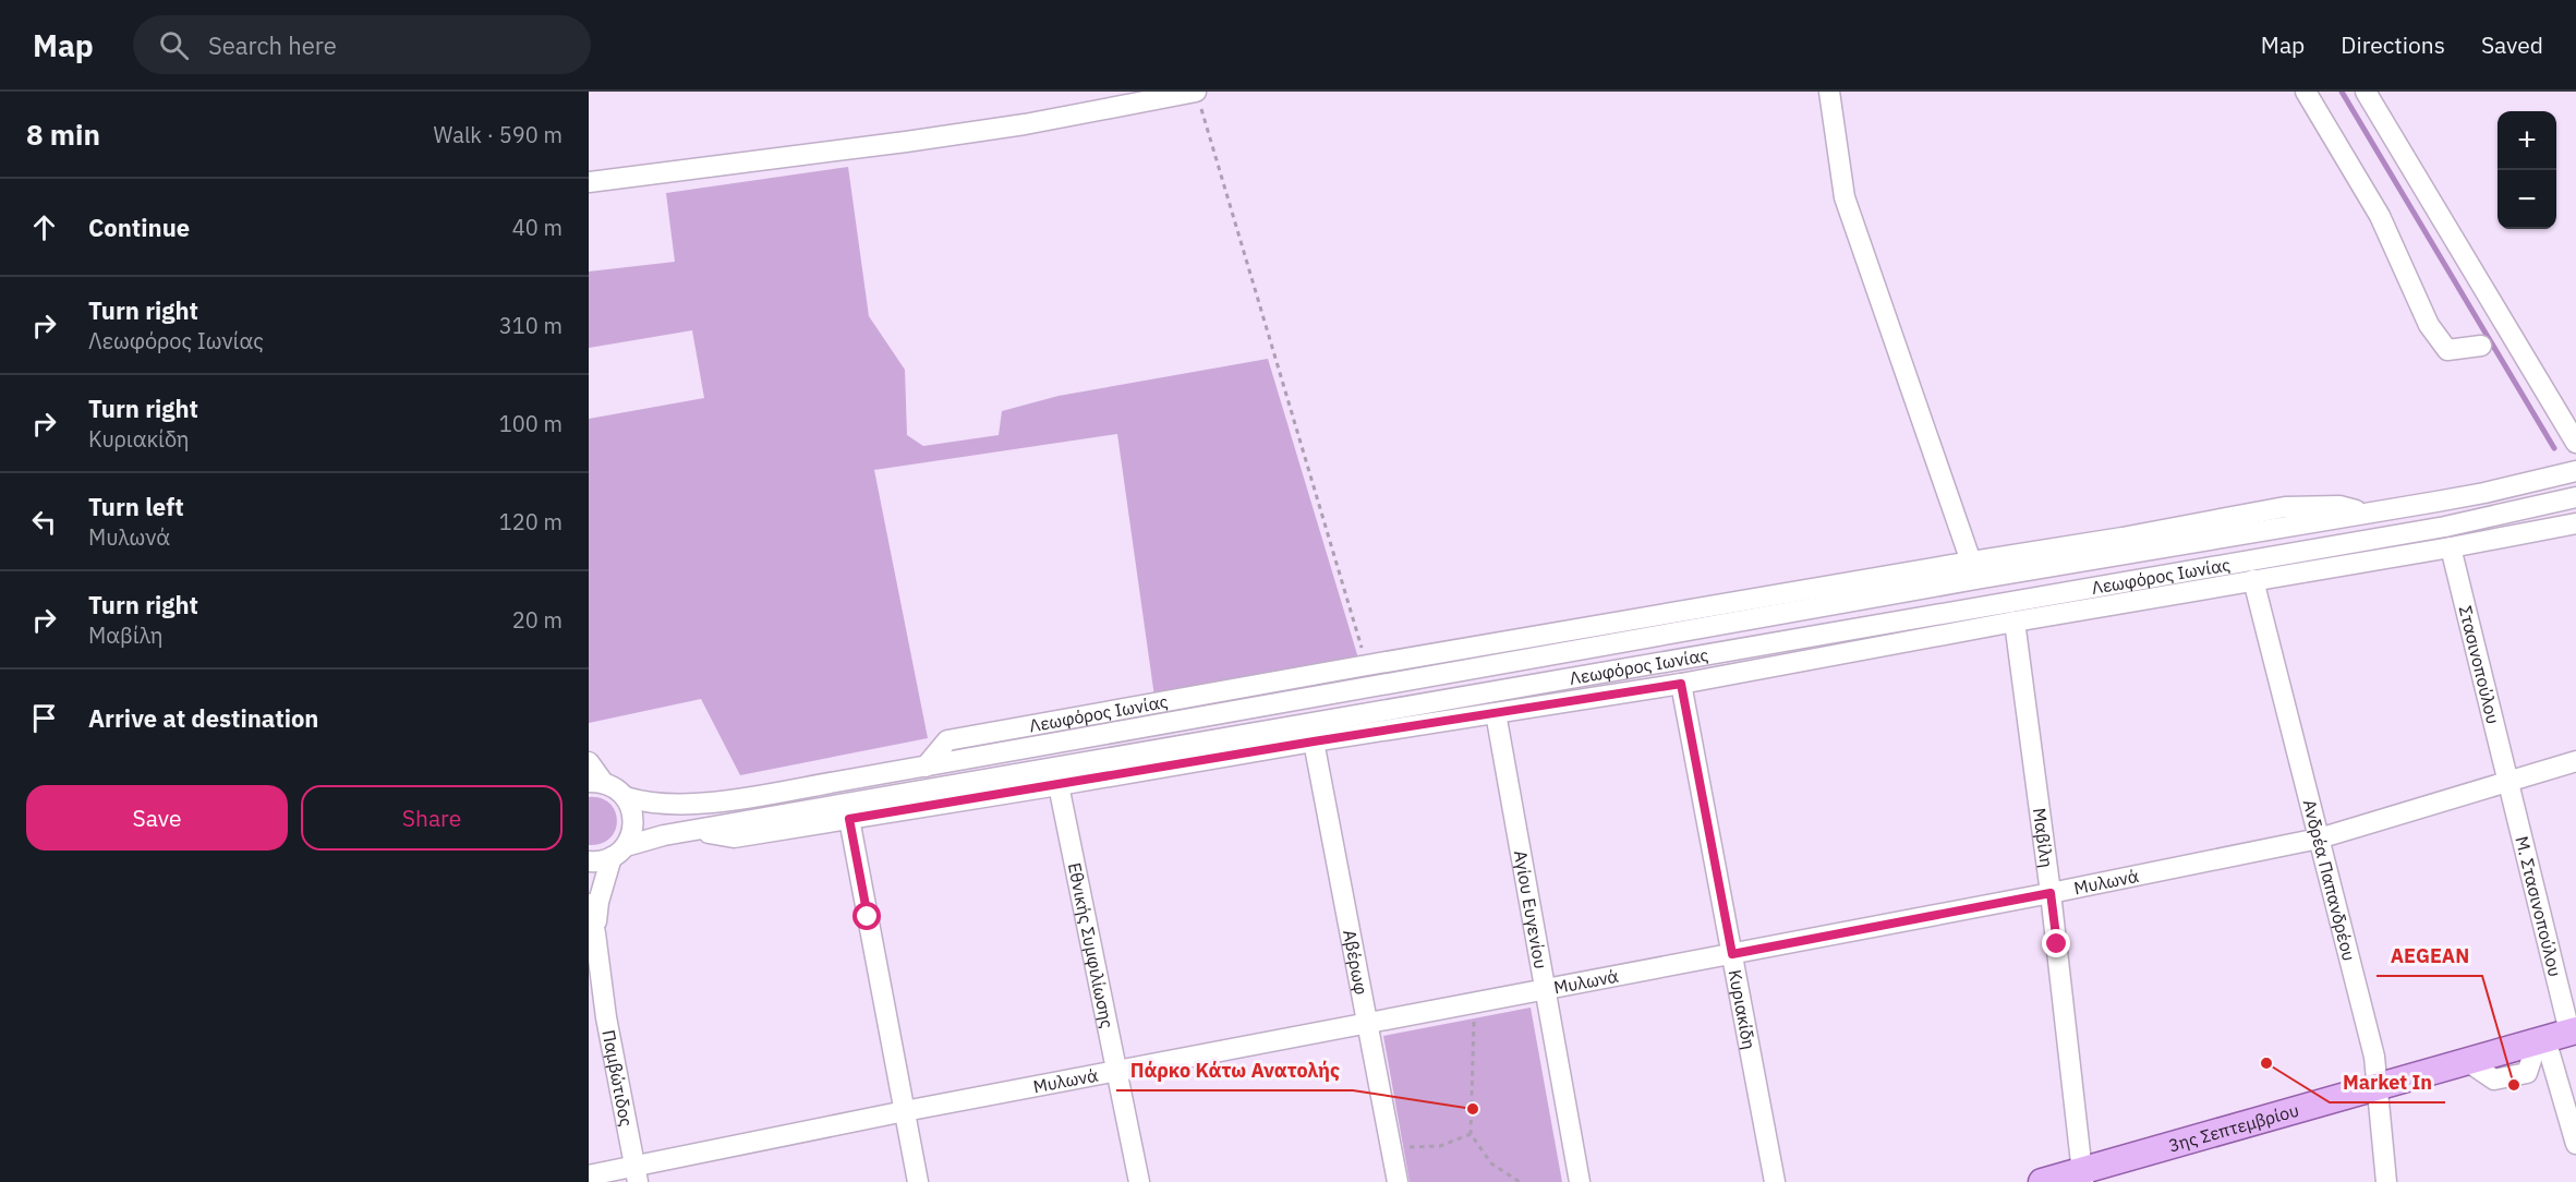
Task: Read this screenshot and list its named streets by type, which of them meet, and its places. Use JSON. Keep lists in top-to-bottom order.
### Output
{
  "streets": {
    "main road": ["3ης Σεπτεμβρίου"],
    "street": [
      "Λεωφόρος Ιωνίας",
      "Στασινοπούλου",
      "Μαβίλη",
      "Ανδρέα Παπανδρέου",
      "Μυλωνά",
      "Μ. Στασινοπούλου",
      "Αγίου Ευγενίου",
      "Εθνικής Συμφιλίωσης",
      "Αβέρωφ",
      "Κυριακίδη",
      "Παμβώτιδος"
    ]
  },
  "crossings": [
    ["Λεωφόρος Ιωνίας", "Στασινοπούλου"],
    ["Λεωφόρος Ιωνίας", "Μαβίλη"],
    ["Λεωφόρος Ιωνίας", "Ανδρέα Παπανδρέου"],
    ["Λεωφόρος Ιωνίας", "Αγίου Ευγενίου"],
    ["Λεωφόρος Ιωνίας", "Εθνικής Συμφιλίωσης"],
    ["Λεωφόρος Ιωνίας", "Αβέρωφ"],
    ["Λεωφόρος Ιωνίας", "Κυριακίδη"],
    ["Λεωφόρος Ιωνίας", "Παμβώτιδος"],
    ["Στασινοπούλου", "Μυλωνά"],
    ["Στασινοπούλου", "Μ. Στασινοπούλου"],
    ["Μαβίλη", "Μυλωνά"],
    ["Μαβίλη", "3ης Σεπτεμβρίου"],
    ["Ανδρέα Παπανδρέου", "Μυλωνά"],
    ["Ανδρέα Παπανδρέου", "3ης Σεπτεμβρίου"],
    ["Μυλωνά", "Μ. Στασινοπούλου"],
    ["Μυλωνά", "Αγίου Ευγενίου"],
    ["Μυλωνά", "Εθνικής Συμφιλίωσης"],
    ["Μυλωνά", "Αβέρωφ"],
    ["Μυλωνά", "Κυριακίδη"],
    ["Μυλωνά", "Παμβώτιδος"],
    ["Μ. Στασινοπούλου", "3ης Σεπτεμβρίου"]
  ],
  "places": ["Market In", "AEGEAN", "Πάρκο Κάτω Ανατολής"],
  "page": {
    "header": "Map",
    "search": "Search here",
    "nav": ["Map", "Directions", "Saved"],
    "heading": ["8 min", "Walk · 590 m"],
    "map_buttons": ["+", "−"],
    "list": [
      ["Continue", "40 m"],
      ["Turn right", "Λεωφόρος Ιωνίας", "310 m"],
      ["Turn right", "Κυριακίδη", "100 m"],
      ["Turn left", "Μυλωνά", "120 m"],
      ["Turn right", "Μαβίλη", "20 m"],
      "Arrive at destination"
    ],
    "buttons": ["Save", "Share"]
  }
}
